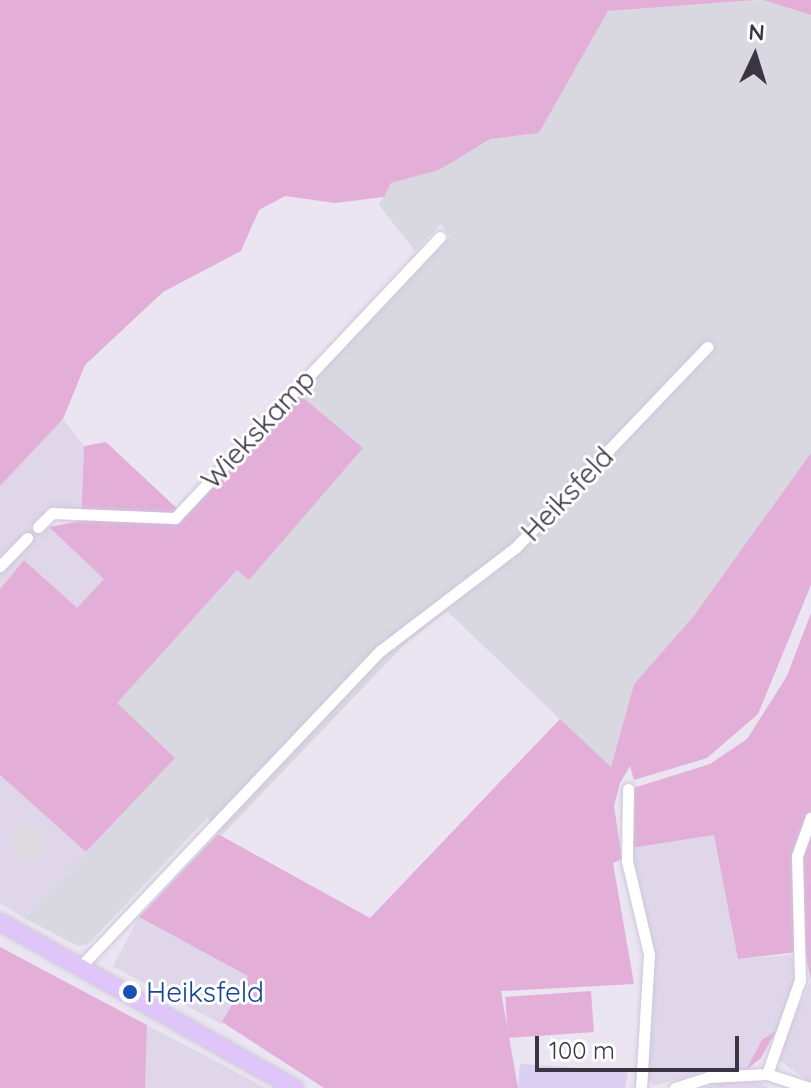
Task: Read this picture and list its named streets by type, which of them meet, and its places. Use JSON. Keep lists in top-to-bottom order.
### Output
{
  "streets": {
    "street": ["Wiekskamp", "Heiksfeld"]
  },
  "places": ["Heiksfeld"],
  "scale_bar": "100 m",
  "north": "top"
}
